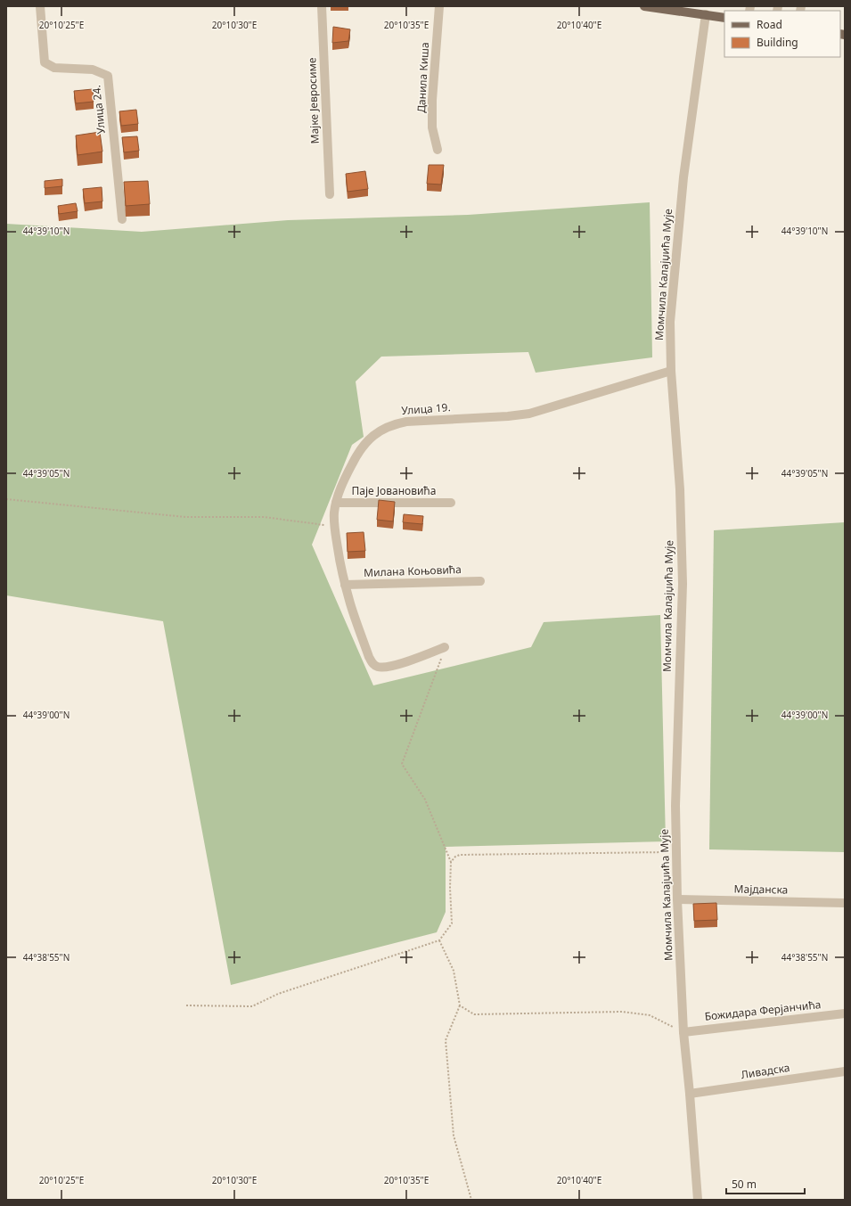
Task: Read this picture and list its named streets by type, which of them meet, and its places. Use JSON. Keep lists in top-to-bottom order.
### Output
{
  "streets": {
    "street": [
      "Данила Киша",
      "Мајке Јевросиме",
      "Улица 24.",
      "Момчила Калајџића Мује",
      "Улица 19.",
      "Паје Јовановића",
      "Милана Коњовића",
      "Мајданска",
      "Божидара Ферјанчића",
      "Ливадска"
    ]
  },
  "crossings": [
    ["Момчила Калајџића Мује", "Улица 19."],
    ["Момчила Калајџића Мује", "Мајданска"],
    ["Момчила Калајџића Мује", "Божидара Ферјанчића"],
    ["Момчила Калајџића Мује", "Ливадска"],
    ["Улица 19.", "Паје Јовановића"],
    ["Улица 19.", "Милана Коњовића"]
  ],
  "legend": ["Road", "Building"],
  "scale_bar": "50 m",
  "coordinates": [
    "20°10'25\"E",
    "20°10'30\"E",
    "20°10'35\"E",
    "20°10'40\"E",
    "44°39'10\"N",
    "44°39'05\"N",
    "44°39'00\"N",
    "44°38'55\"N"
  ]
}
